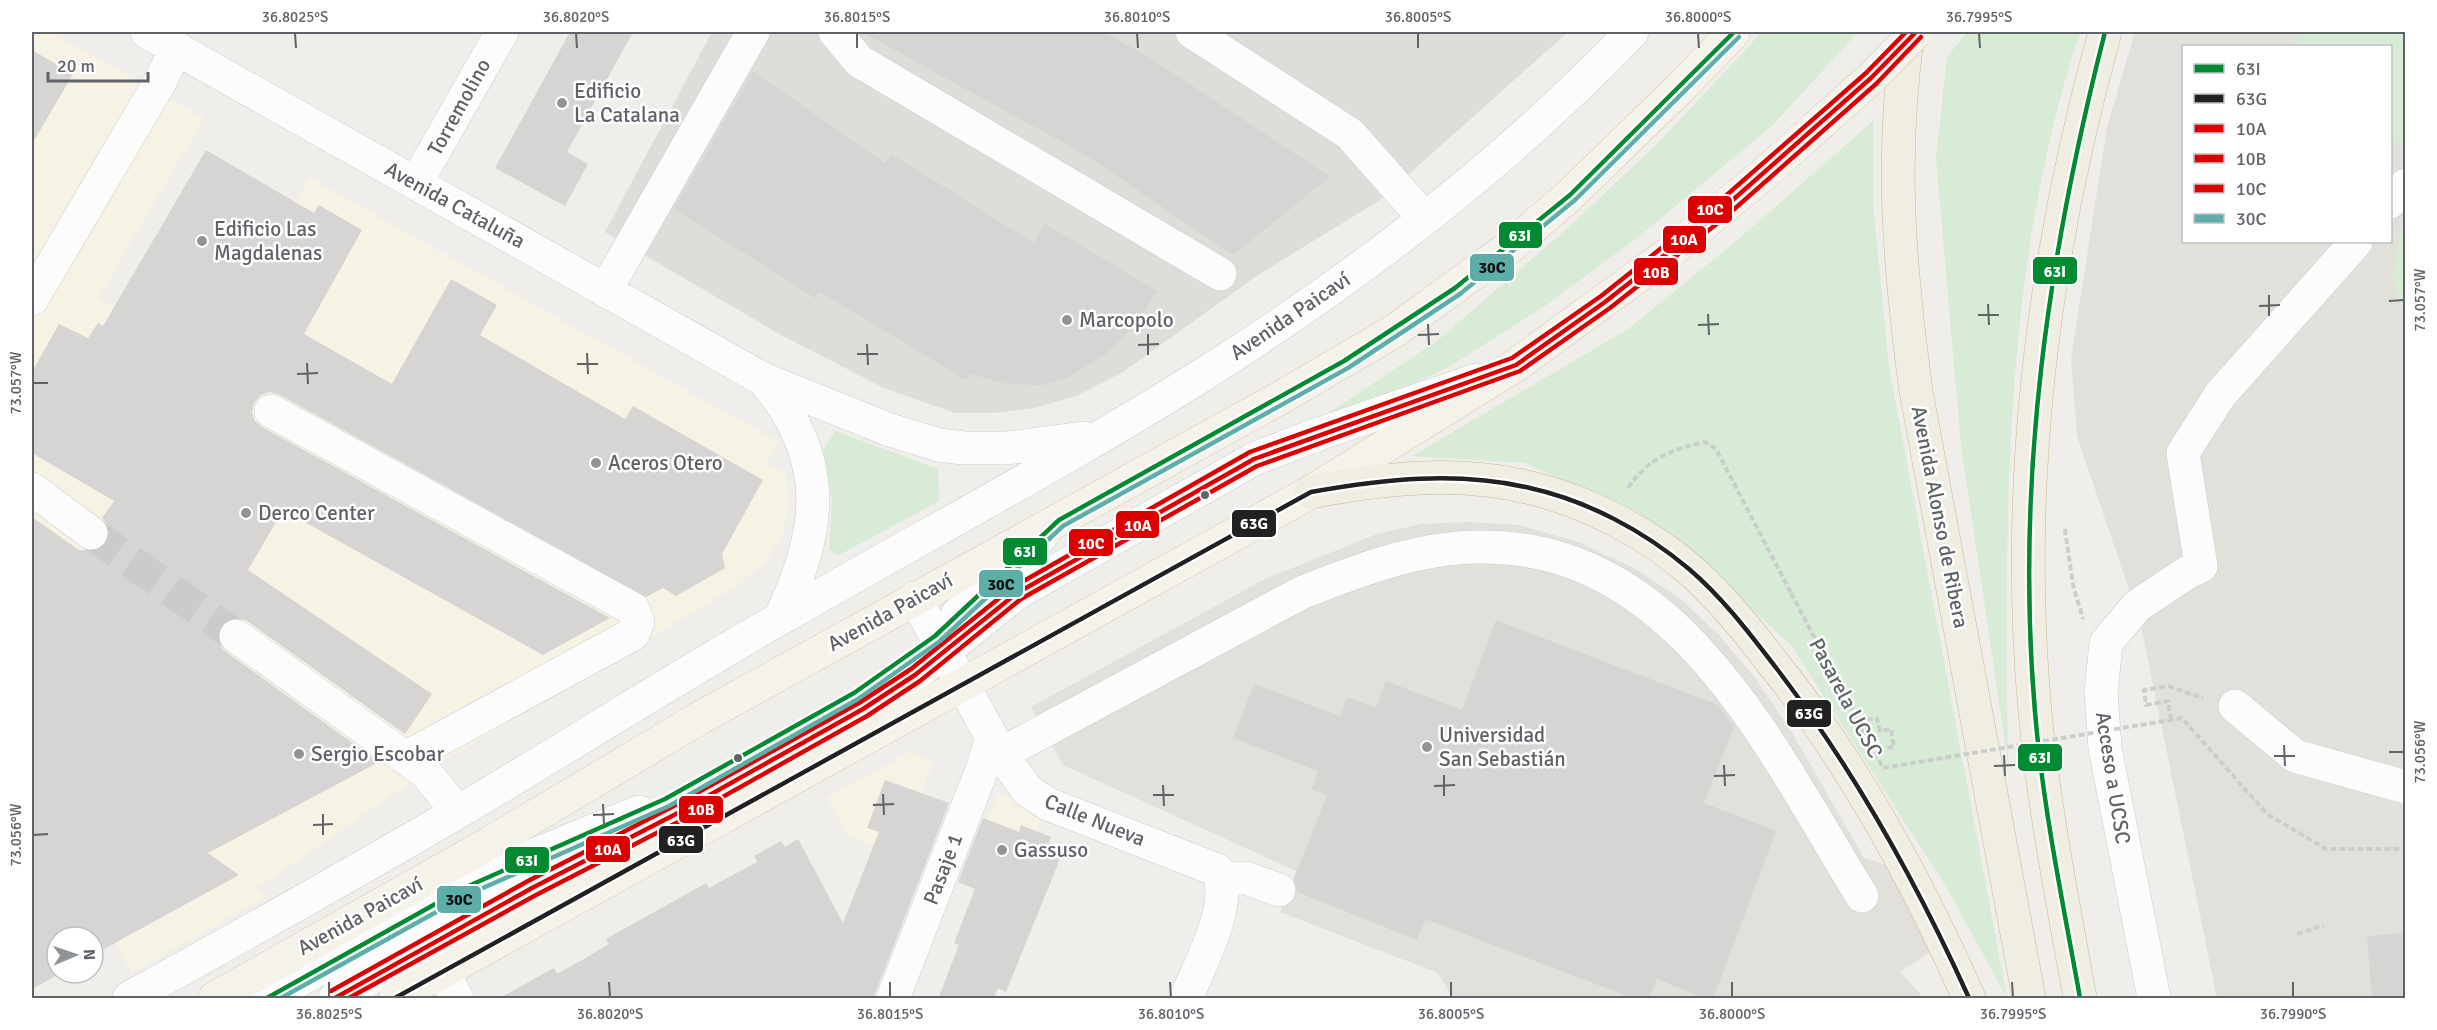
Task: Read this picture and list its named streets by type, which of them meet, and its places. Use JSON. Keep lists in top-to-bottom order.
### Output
{
  "streets": {
    "highway": ["Avenida Alonso de Ribera"],
    "main road": ["Avenida Paicaví"],
    "street": [
      "Torremolino",
      "Avenida Cataluña",
      "Acceso a UCSC",
      "Calle Nueva",
      "Pasaje 1"
    ],
    "path": ["Pasarela UCSC"]
  },
  "crossings": [
    ["Torremolino", "Avenida Cataluña"],
    ["Avenida Cataluña", "Avenida Paicaví"],
    ["Avenida Paicaví", "Calle Nueva"],
    ["Calle Nueva", "Pasaje 1"]
  ],
  "places": [
    "Edificio La Catalana",
    "Edificio Las Magdalenas",
    "Marcopolo",
    "Aceros Otero",
    "Derco Center",
    "Universidad San Sebastián",
    "Sergio Escobar",
    "Gassuso"
  ],
  "lines": [
    "transit line 63I",
    "transit line 10A",
    "transit line 10C",
    "transit line 10B",
    "transit line 30C",
    "transit line 63G"
  ],
  "legend": [
    "63I",
    "63G",
    "10A",
    "10B",
    "10C",
    "30C"
  ],
  "scale_bar": "20 m",
  "north": "right",
  "coordinates": [
    "36.8025°S",
    "36.8020°S",
    "36.8015°S",
    "36.8010°S",
    "36.8005°S",
    "36.8000°S",
    "36.7995°S",
    "73.057°W",
    "73.056°W",
    "36.7990°S"
  ]
}
